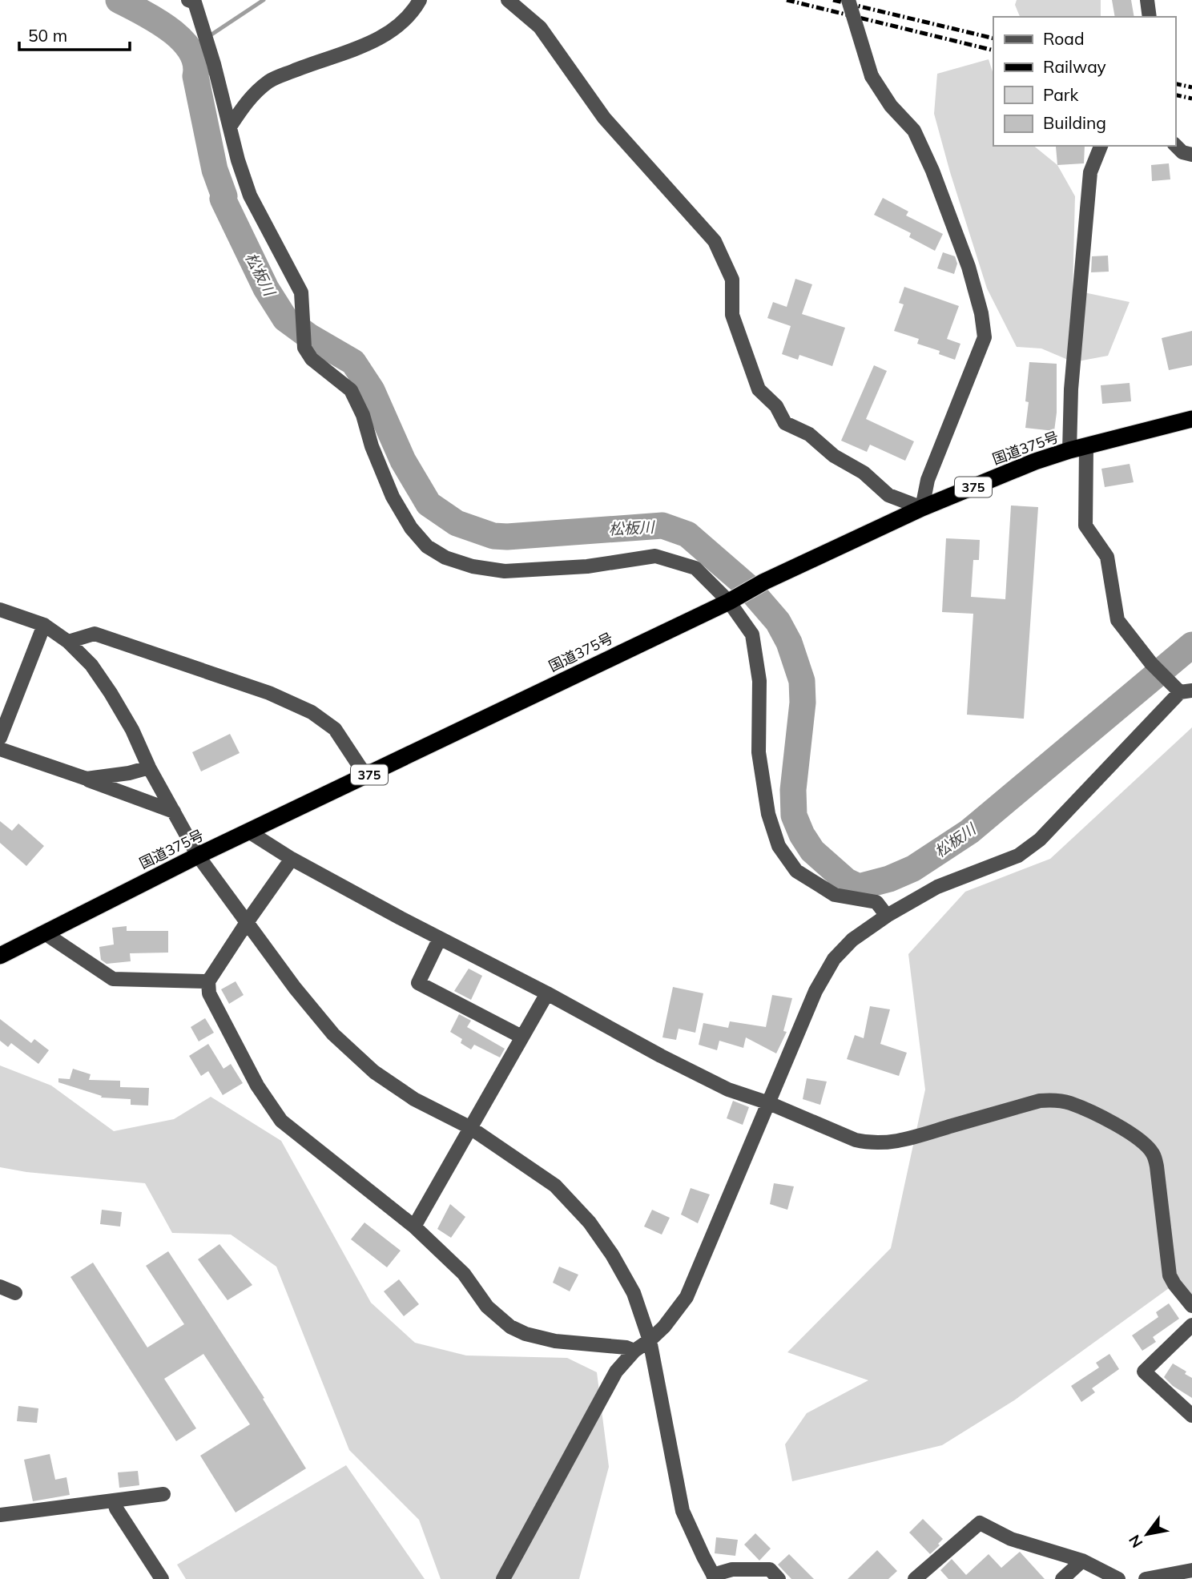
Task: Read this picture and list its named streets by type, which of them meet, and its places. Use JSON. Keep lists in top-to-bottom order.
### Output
{
  "streets": {
    "highway": ["国道375号", "375"]
  },
  "water": ["松板川"],
  "legend": [
    "Road",
    "Railway",
    "Park",
    "Building"
  ],
  "scale_bar": "50 m",
  "north": "bottom left"
}
